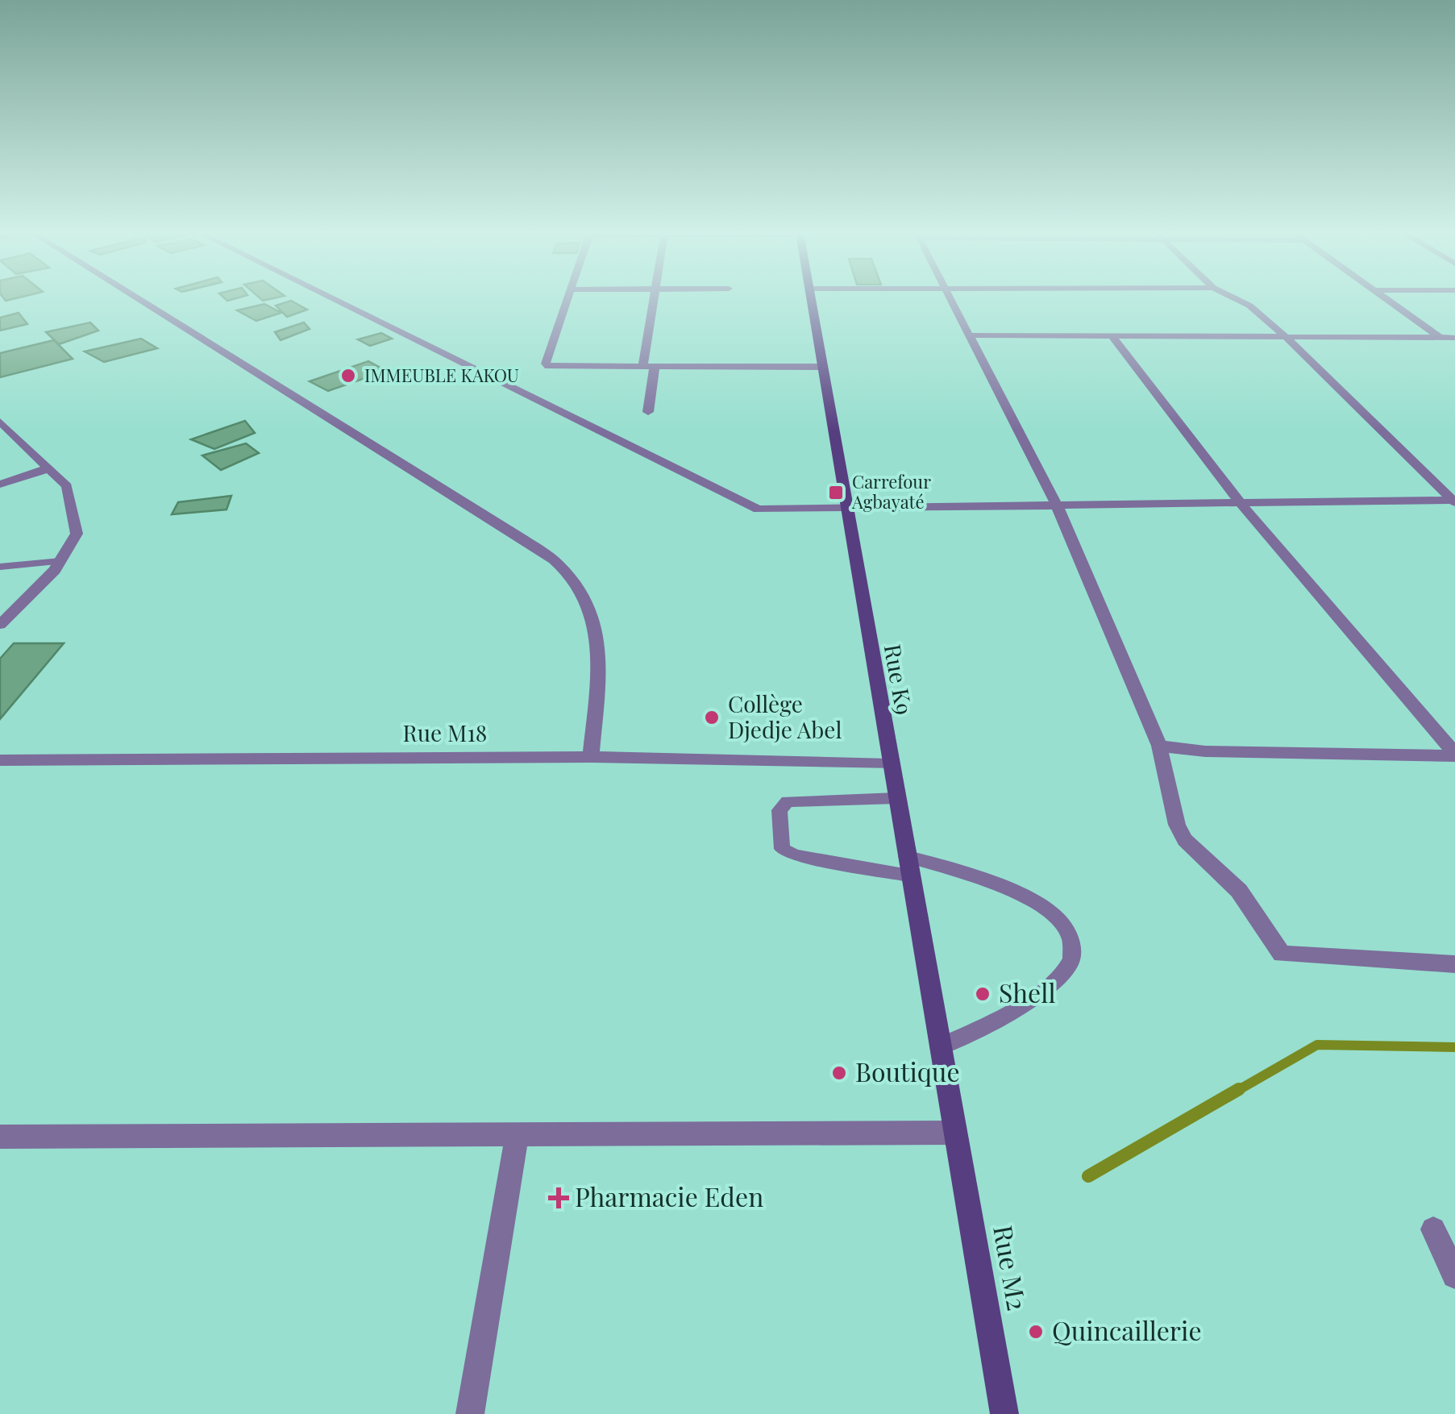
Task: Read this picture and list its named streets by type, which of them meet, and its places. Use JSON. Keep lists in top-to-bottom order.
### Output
{
  "streets": {
    "street": ["Rue K9", "Rue M18", "Rue M2"]
  },
  "crossings": [
    ["Rue K9", "Rue M18"],
    ["Rue K9", "Rue M2"]
  ],
  "places": {
    "other": [
      "IMMEUBLE KAKOU",
      "Collège Djedje Abel",
      "Shell",
      "Boutique",
      "Quincaillerie"
    ],
    "transit": ["Carrefour Agbayaté"],
    "health": ["Pharmacie Eden"]
  }
}
